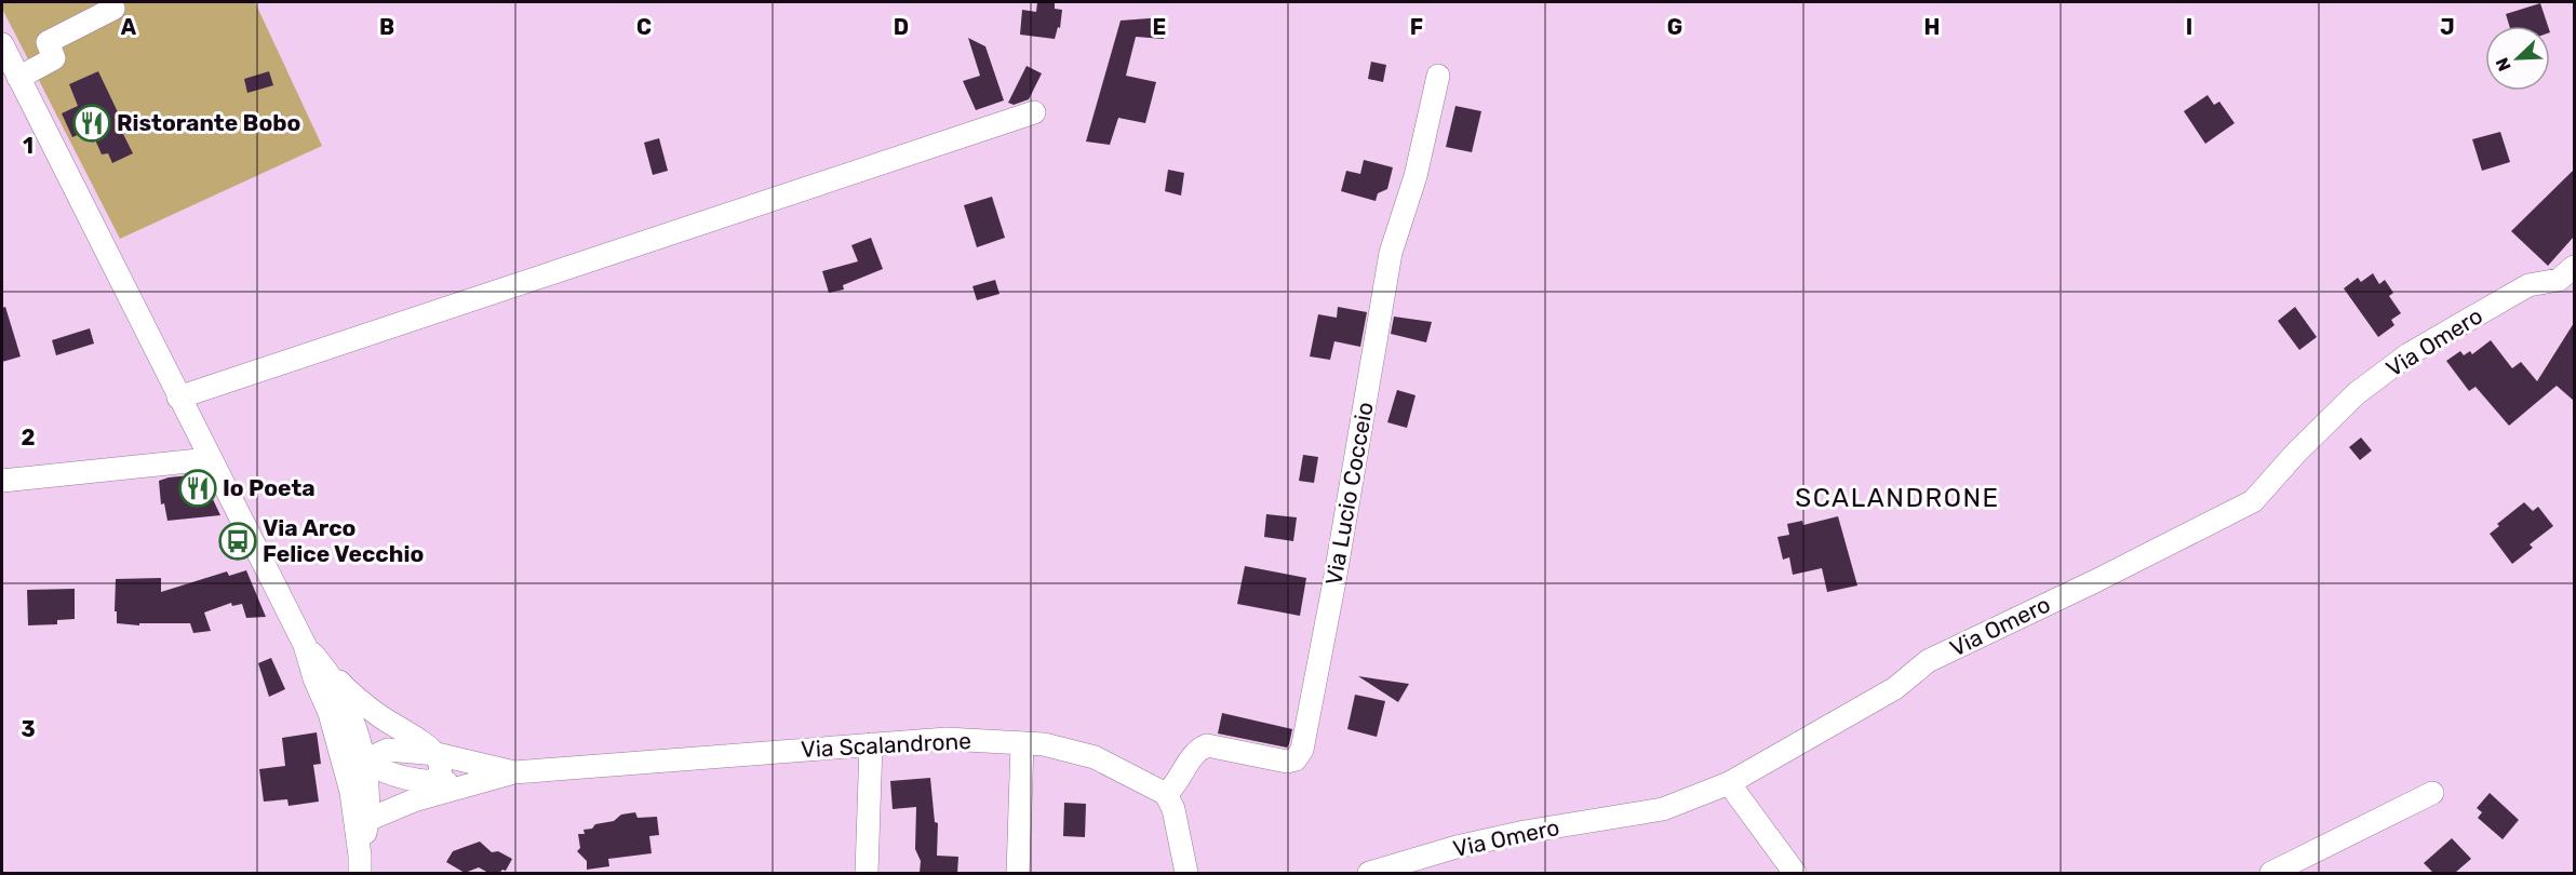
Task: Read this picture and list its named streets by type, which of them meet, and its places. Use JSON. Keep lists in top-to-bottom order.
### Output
{
  "streets": {
    "street": ["Via Omero", "Via Lucio Cocceio", "Via Scalandrone"]
  },
  "crossings": [
    ["Via Lucio Cocceio", "Via Scalandrone"]
  ],
  "districts": ["SCALANDRONE"],
  "places": {
    "restaurant": ["Ristorante Bobo", "Io Poeta"],
    "bus stop": ["Via Arco Felice Vecchio"]
  },
  "north": "bottom left",
  "grid": {
    "columns": [
      "A",
      "B",
      "C",
      "D",
      "E",
      "F",
      "G",
      "H",
      "I",
      "J"
    ],
    "rows": ["1", "2", "3"]
  }
}
